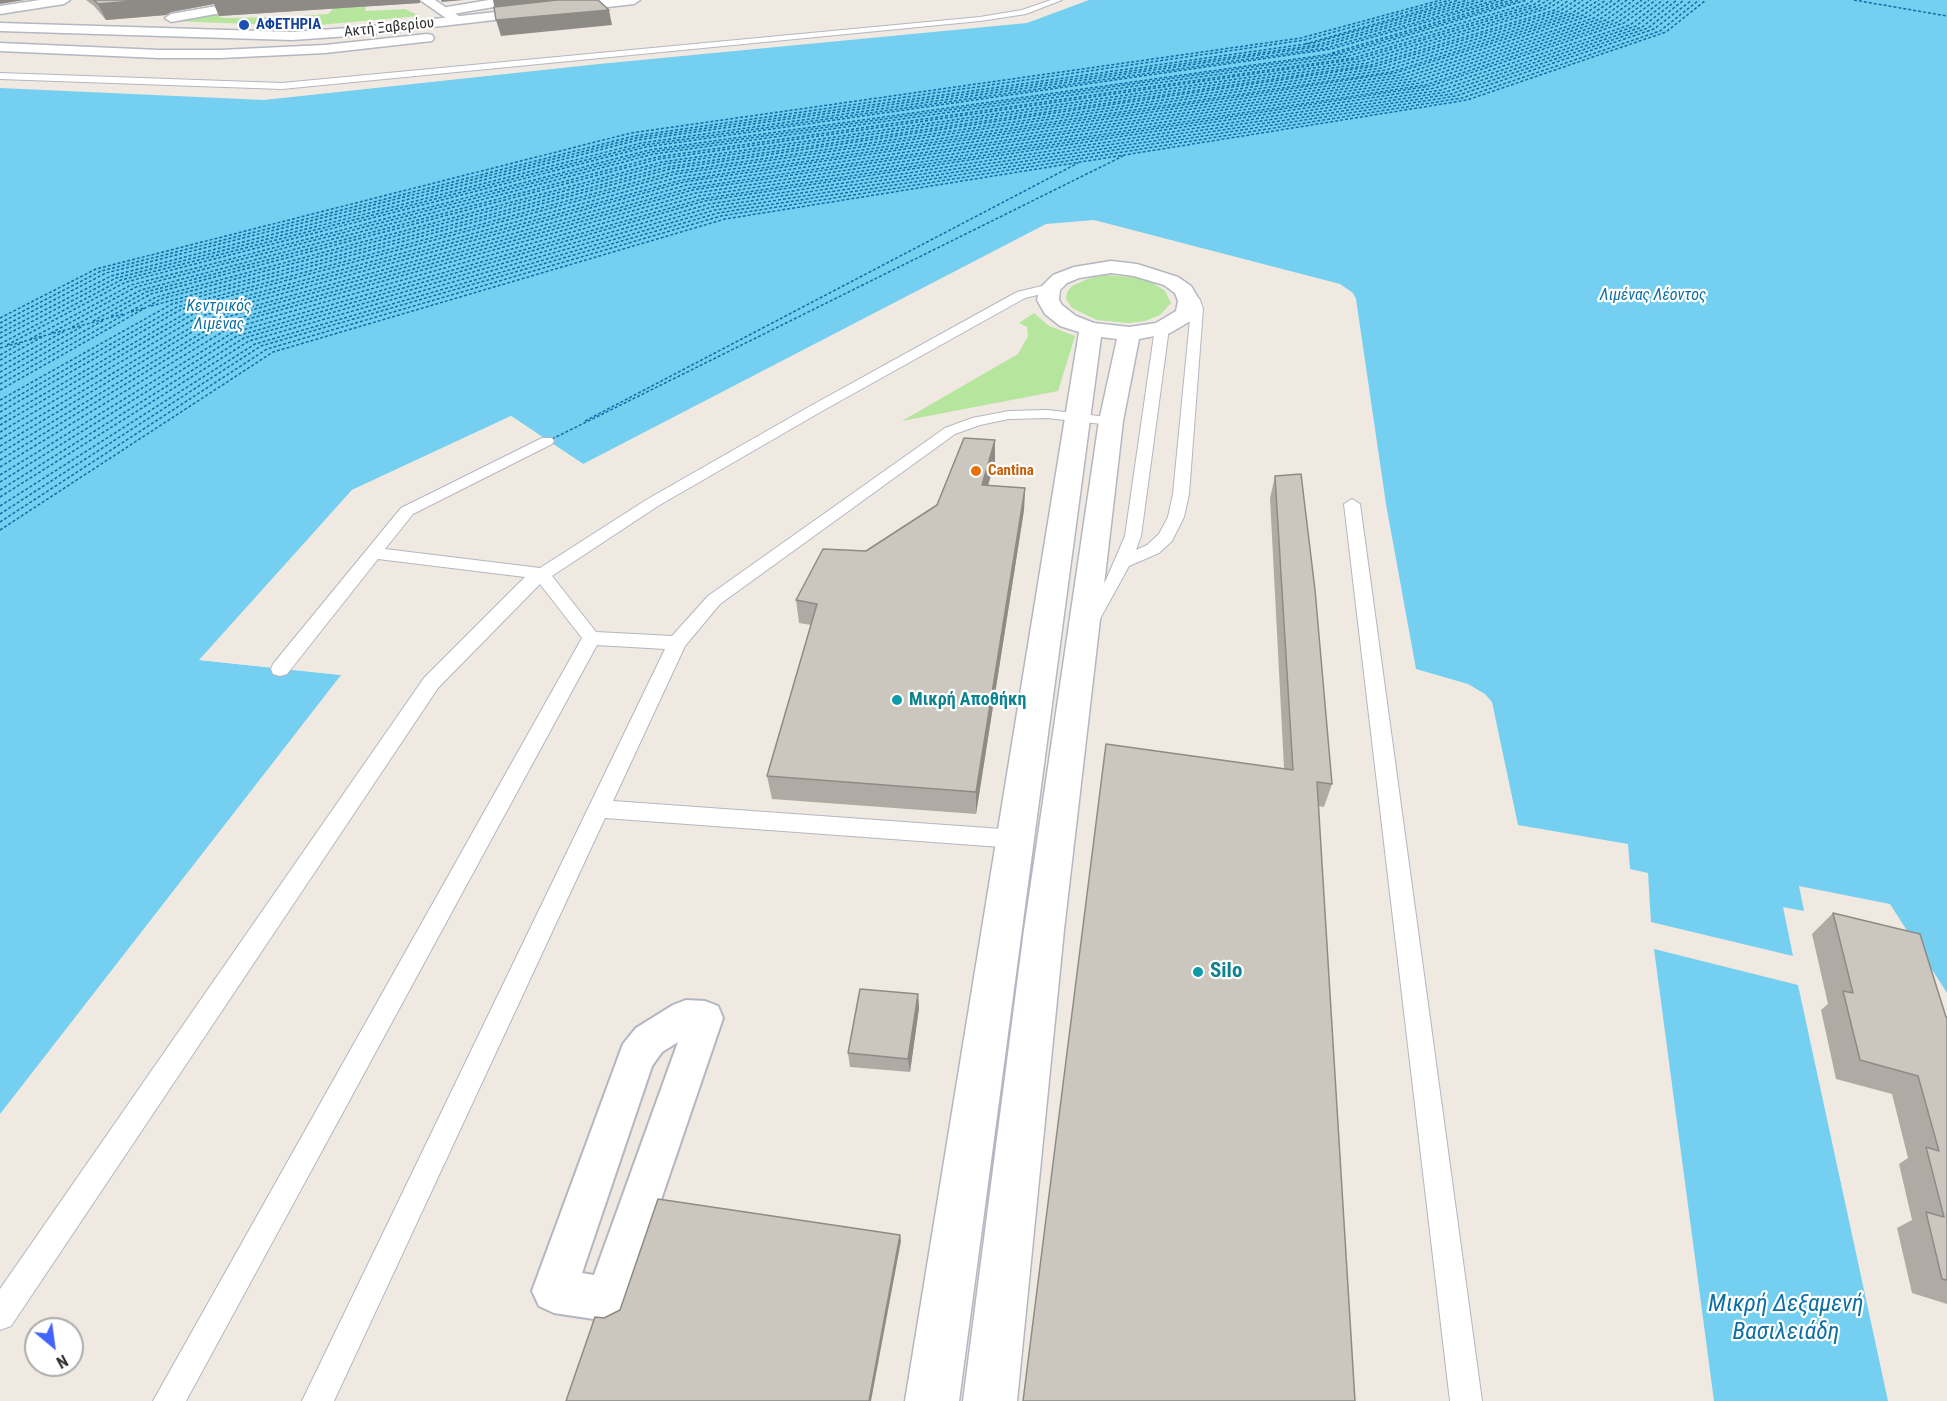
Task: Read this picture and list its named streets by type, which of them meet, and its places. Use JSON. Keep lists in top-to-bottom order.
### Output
{
  "streets": {
    "street": ["Ακτή Ξαβερίου"]
  },
  "water": ["Λιμένας Λέοντος", "Κεντρικός Λιμένας", "Μικρή Δεξαμενή Βασιλειάδη"],
  "places": [
    "ΑΦΕΤΗΡΙΑ",
    "Cantina",
    "Μικρή Αποθήκη",
    "Silo"
  ],
  "north": "bottom right"
}
